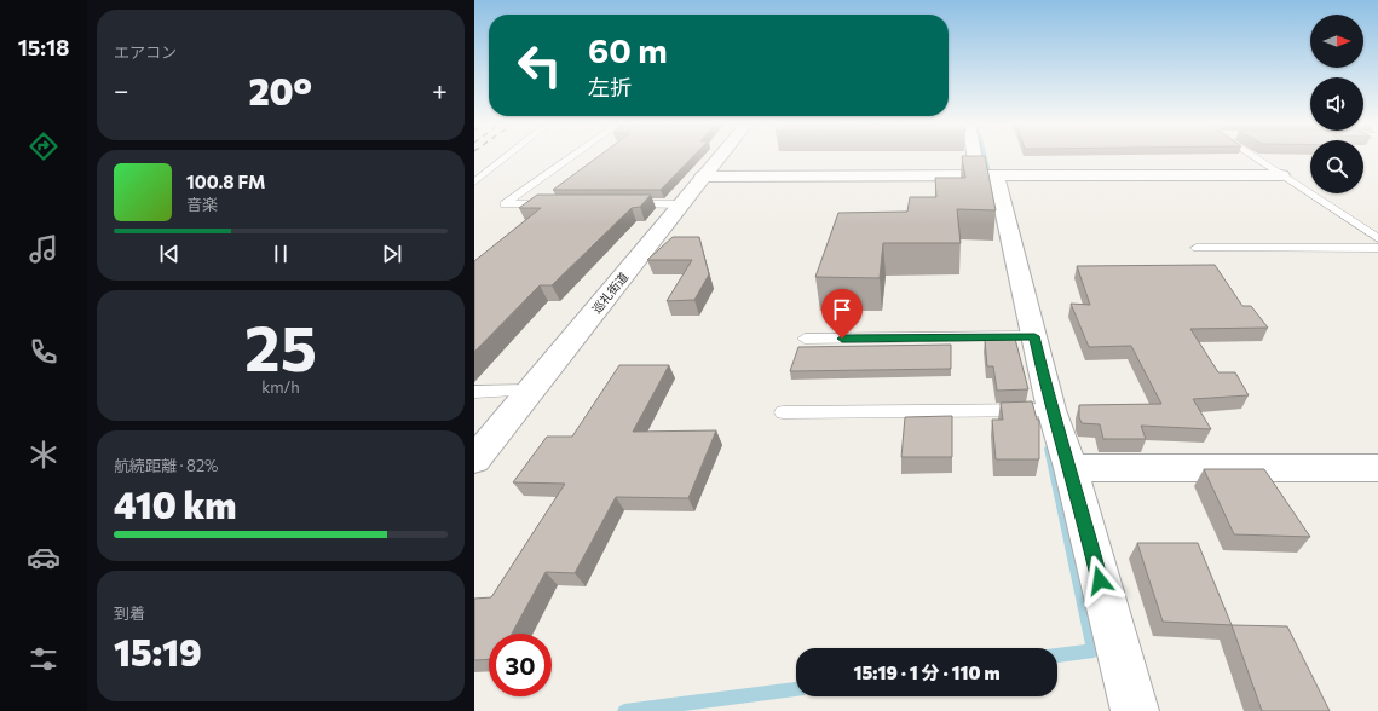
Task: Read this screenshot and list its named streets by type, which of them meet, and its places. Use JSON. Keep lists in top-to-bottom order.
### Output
{
  "streets": {
    "street": ["巡礼街道"]
  },
  "north": "right",
  "page": {
    "tabs": "15:18",
    "tile": [
      "エアコン",
      ["25", "km/h"],
      ["航続距離 · 82%", "410 km"],
      ["到着", "15:19"]
    ],
    "turn": ["60 m", "左折"],
    "heat": ["−", "20°", "+"],
    "song": ["100.8 FM", "音楽"],
    "limit": "30",
    "trip": "15:19 · 1 分 · 110 m"
  }
}
